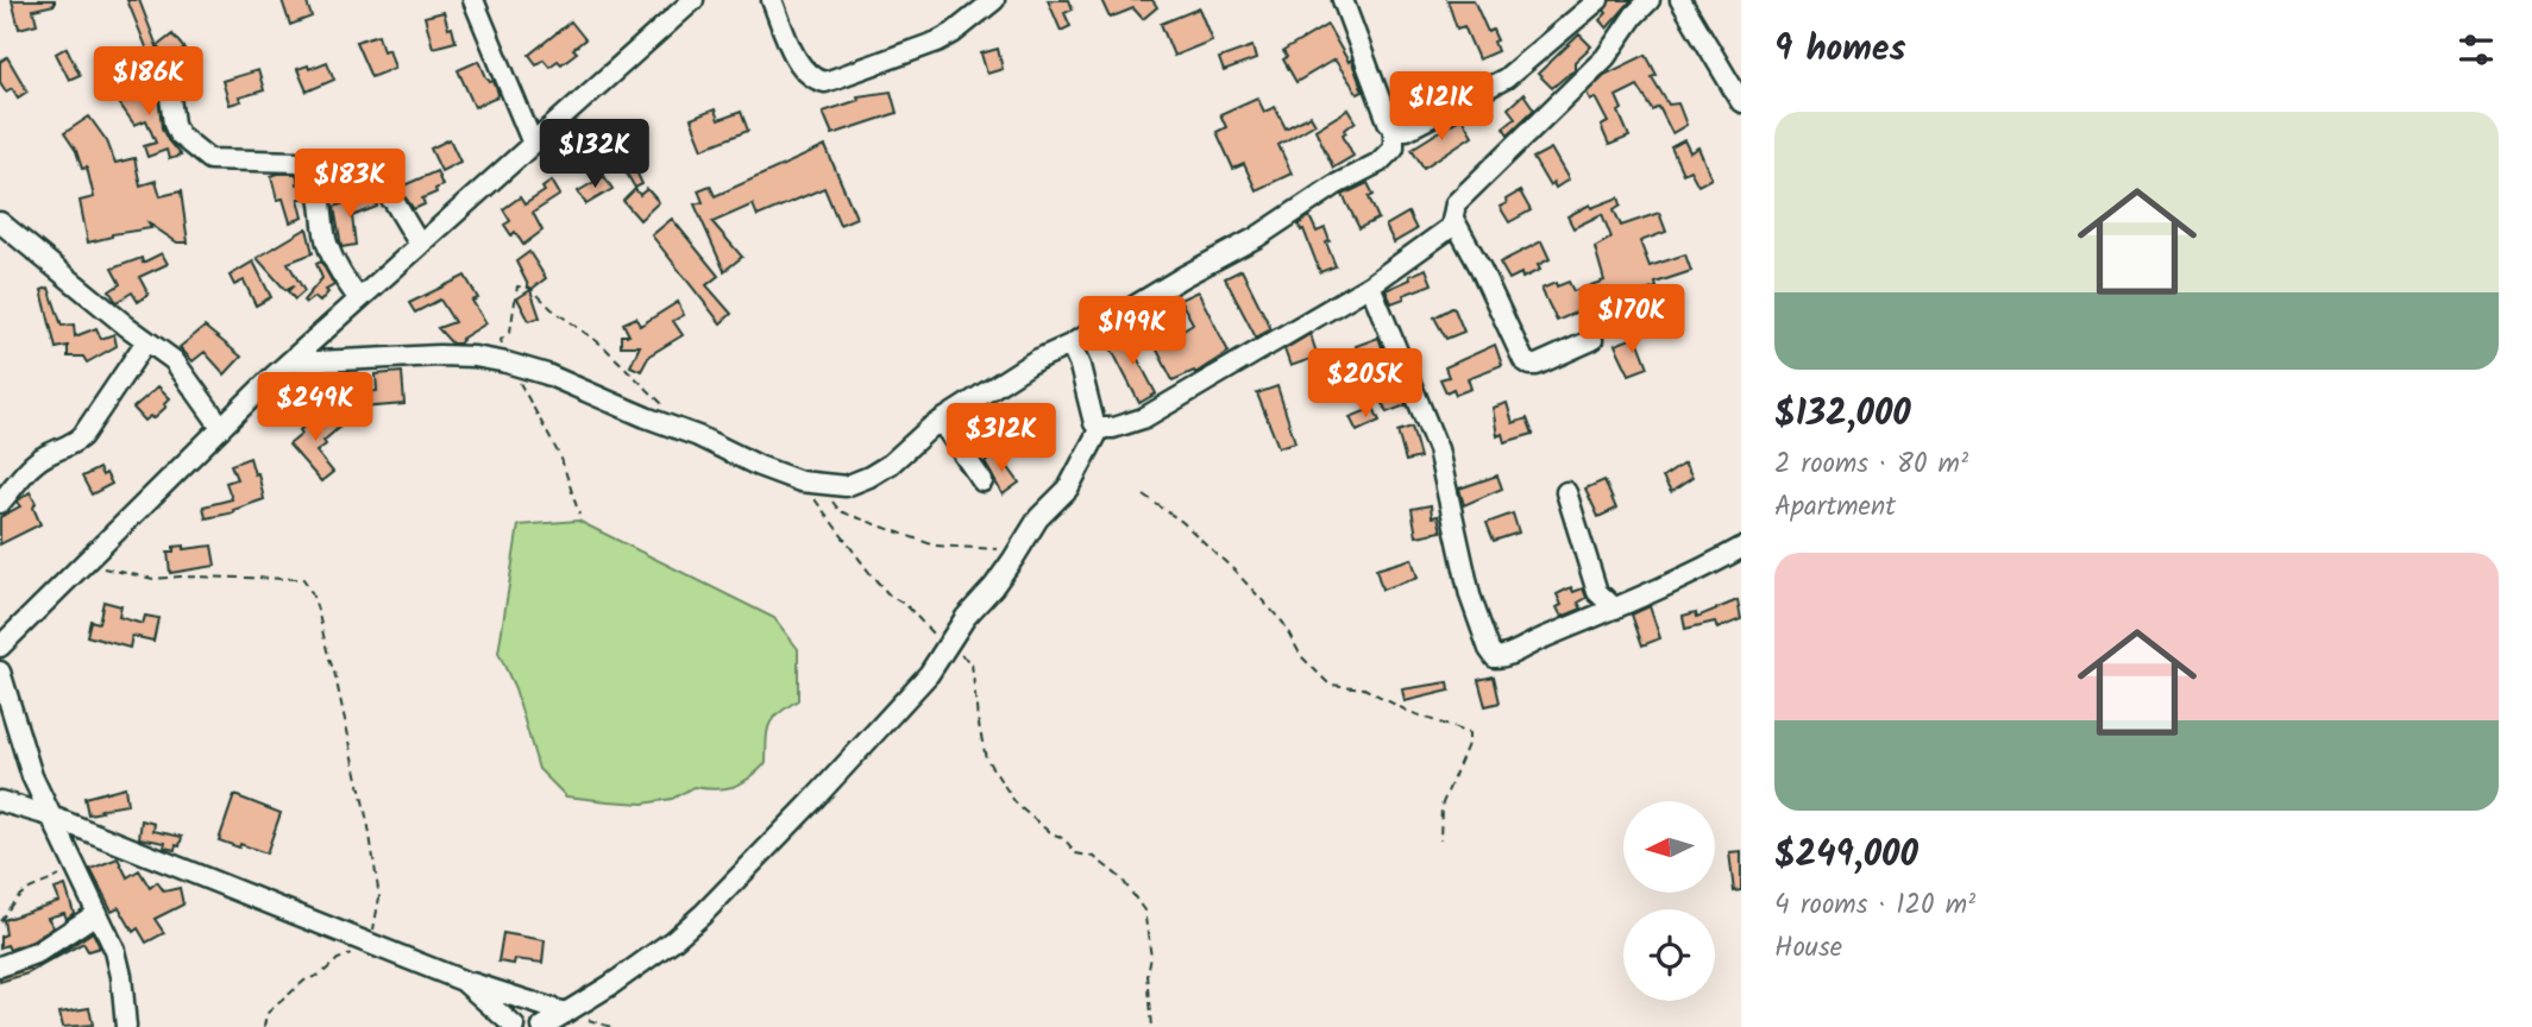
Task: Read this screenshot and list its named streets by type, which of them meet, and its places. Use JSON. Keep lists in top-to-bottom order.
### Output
{
  "north": "left",
  "page": {
    "heading": "9 homes",
    "price": [
      "$186K",
      "$121K",
      "$132K",
      "$183K",
      "$170K",
      "$199K",
      "$205K",
      "$249K",
      "$312K"
    ],
    "list": [
      {
        "name": "$132,000",
        "note": "2 rooms · 80 m² · Apartment"
      },
      {
        "name": "$249,000",
        "note": "4 rooms · 120 m² · House"
      }
    ]
  }
}
